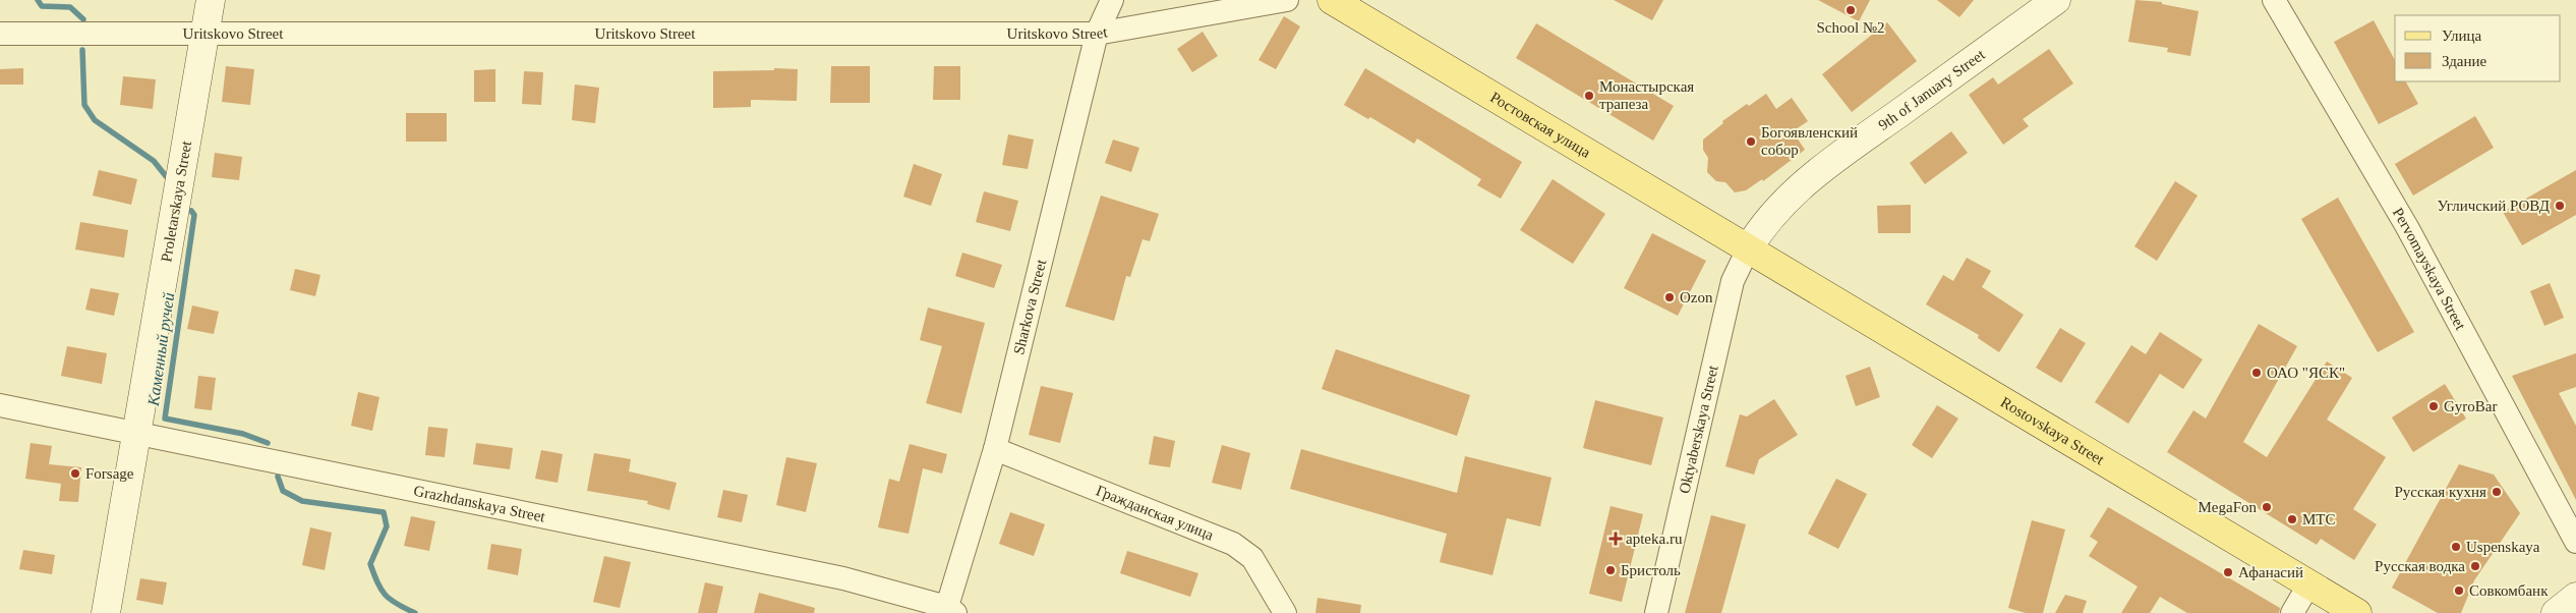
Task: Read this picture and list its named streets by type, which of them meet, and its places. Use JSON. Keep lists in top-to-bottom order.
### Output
{
  "streets": {
    "main road": [
      "9th of January Street",
      "Ростовская улица",
      "Proletarskaya Street",
      "Rostovskaya Street"
    ],
    "street": [
      "Uritskovo Street",
      "Pervomayskaya Street",
      "Sharkova Street",
      "Oktyaberskaya Street",
      "Grazhdanskaya Street",
      "Гражданская улица"
    ]
  },
  "crossings": [
    ["Uritskovo Street", "Proletarskaya Street"],
    ["Uritskovo Street", "Sharkova Street"],
    ["9th of January Street", "Ростовская улица"],
    ["9th of January Street", "Oktyaberskaya Street"],
    ["9th of January Street", "Rostovskaya Street"],
    ["Ростовская улица", "Oktyaberskaya Street"],
    ["Ростовская улица", "Rostovskaya Street"],
    ["Proletarskaya Street", "Grazhdanskaya Street"],
    ["Sharkova Street", "Grazhdanskaya Street"],
    ["Sharkova Street", "Гражданская улица"],
    ["Oktyaberskaya Street", "Rostovskaya Street"]
  ],
  "water": ["Каменный ручей"],
  "places": {
    "other": [
      "School №2",
      "Монастырская трапеза",
      "Богоявленский собор",
      "Угличский РОВД",
      "Ozon",
      "ОАО \"ЯСК\"",
      "GyroBar",
      "Forsage",
      "Русская кухня",
      "MegaFon",
      "МТС",
      "Uspenskaya",
      "Русская водка",
      "Бристоль",
      "Афанасий",
      "Совкомбанк"
    ],
    "health": ["apteka.ru"]
  },
  "legend": ["Улица", "Здание"]
}
